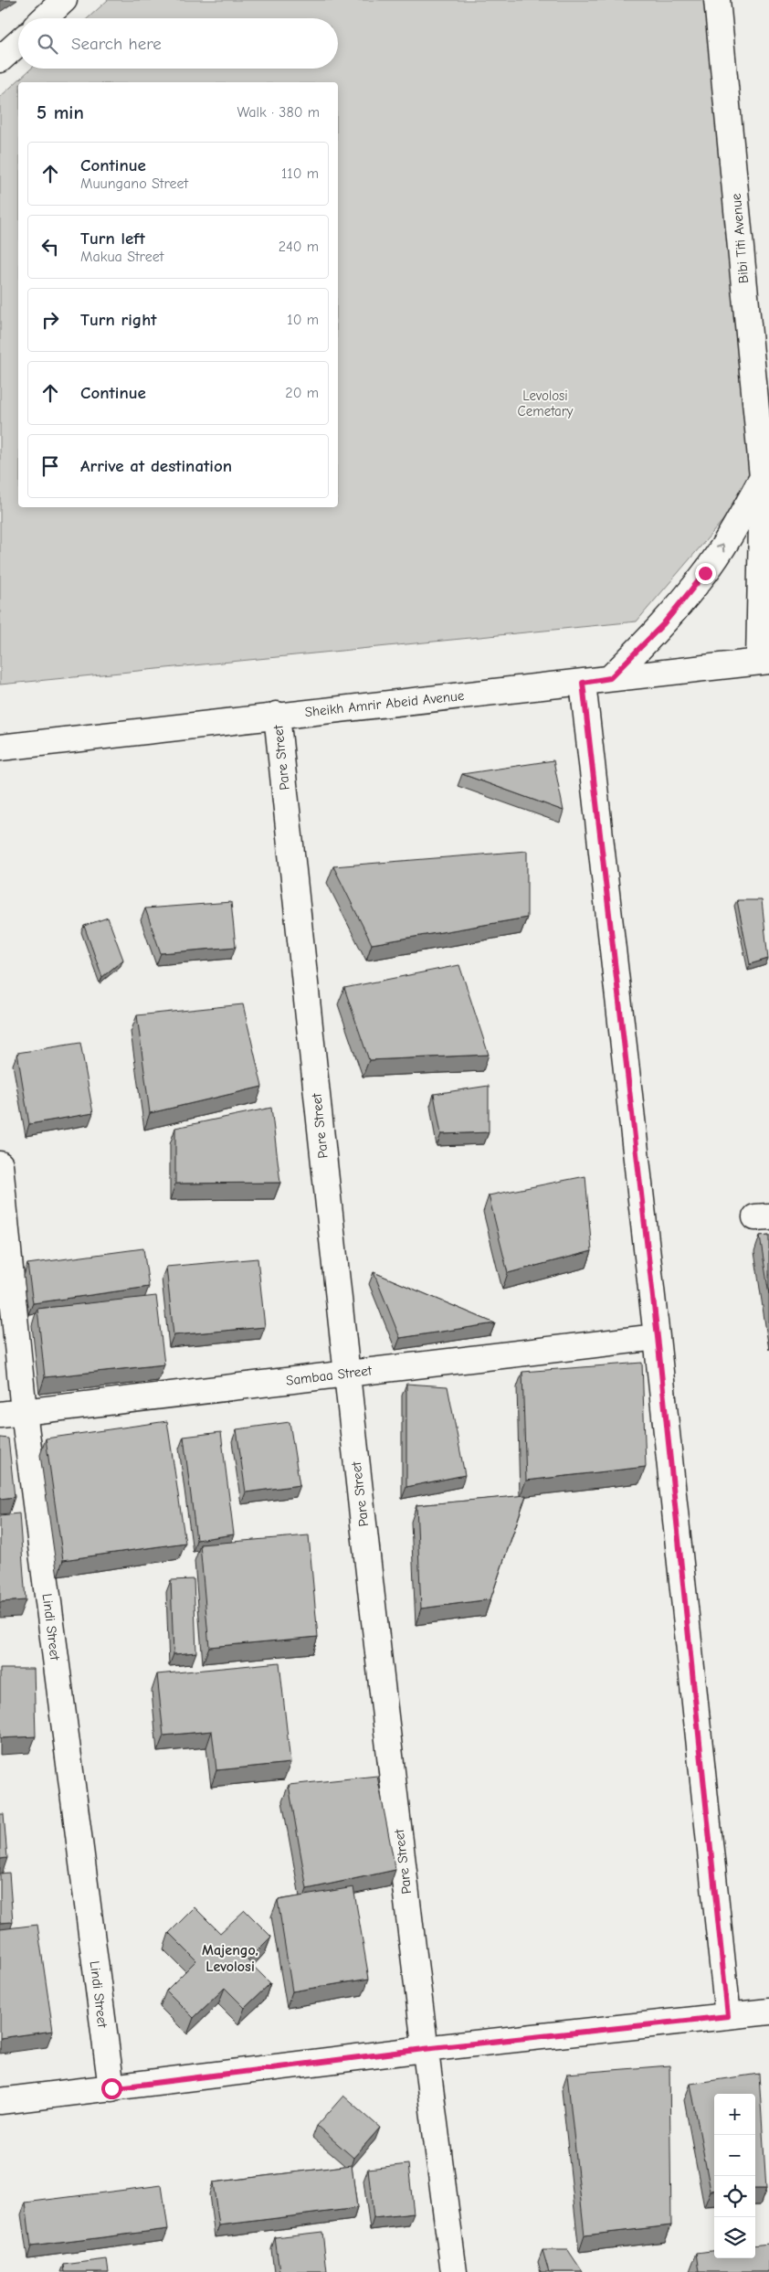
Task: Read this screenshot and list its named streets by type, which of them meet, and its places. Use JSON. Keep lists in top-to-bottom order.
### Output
{
  "streets": {
    "street": [
      "Bibi Titi Avenue",
      "Sheikh Amrir Abeid Avenue",
      "Pare Street",
      "Sambaa Street",
      "Lindi Street"
    ]
  },
  "crossings": [
    ["Bibi Titi Avenue", "Sheikh Amrir Abeid Avenue"],
    ["Sheikh Amrir Abeid Avenue", "Pare Street"],
    ["Pare Street", "Sambaa Street"],
    ["Sambaa Street", "Lindi Street"]
  ],
  "districts": ["Majengo, Levolosi"],
  "parks": ["Levolosi Cemetary"],
  "page": {
    "search": "Search here",
    "heading": ["5 min", "Walk · 380 m"],
    "list": [
      ["Continue", "Muungano Street", "110 m"],
      ["Turn left", "Makua Street", "240 m"],
      ["Turn right", "10 m"],
      ["Continue", "20 m"],
      "Arrive at destination"
    ],
    "map_buttons": ["+", "−"]
  }
}
